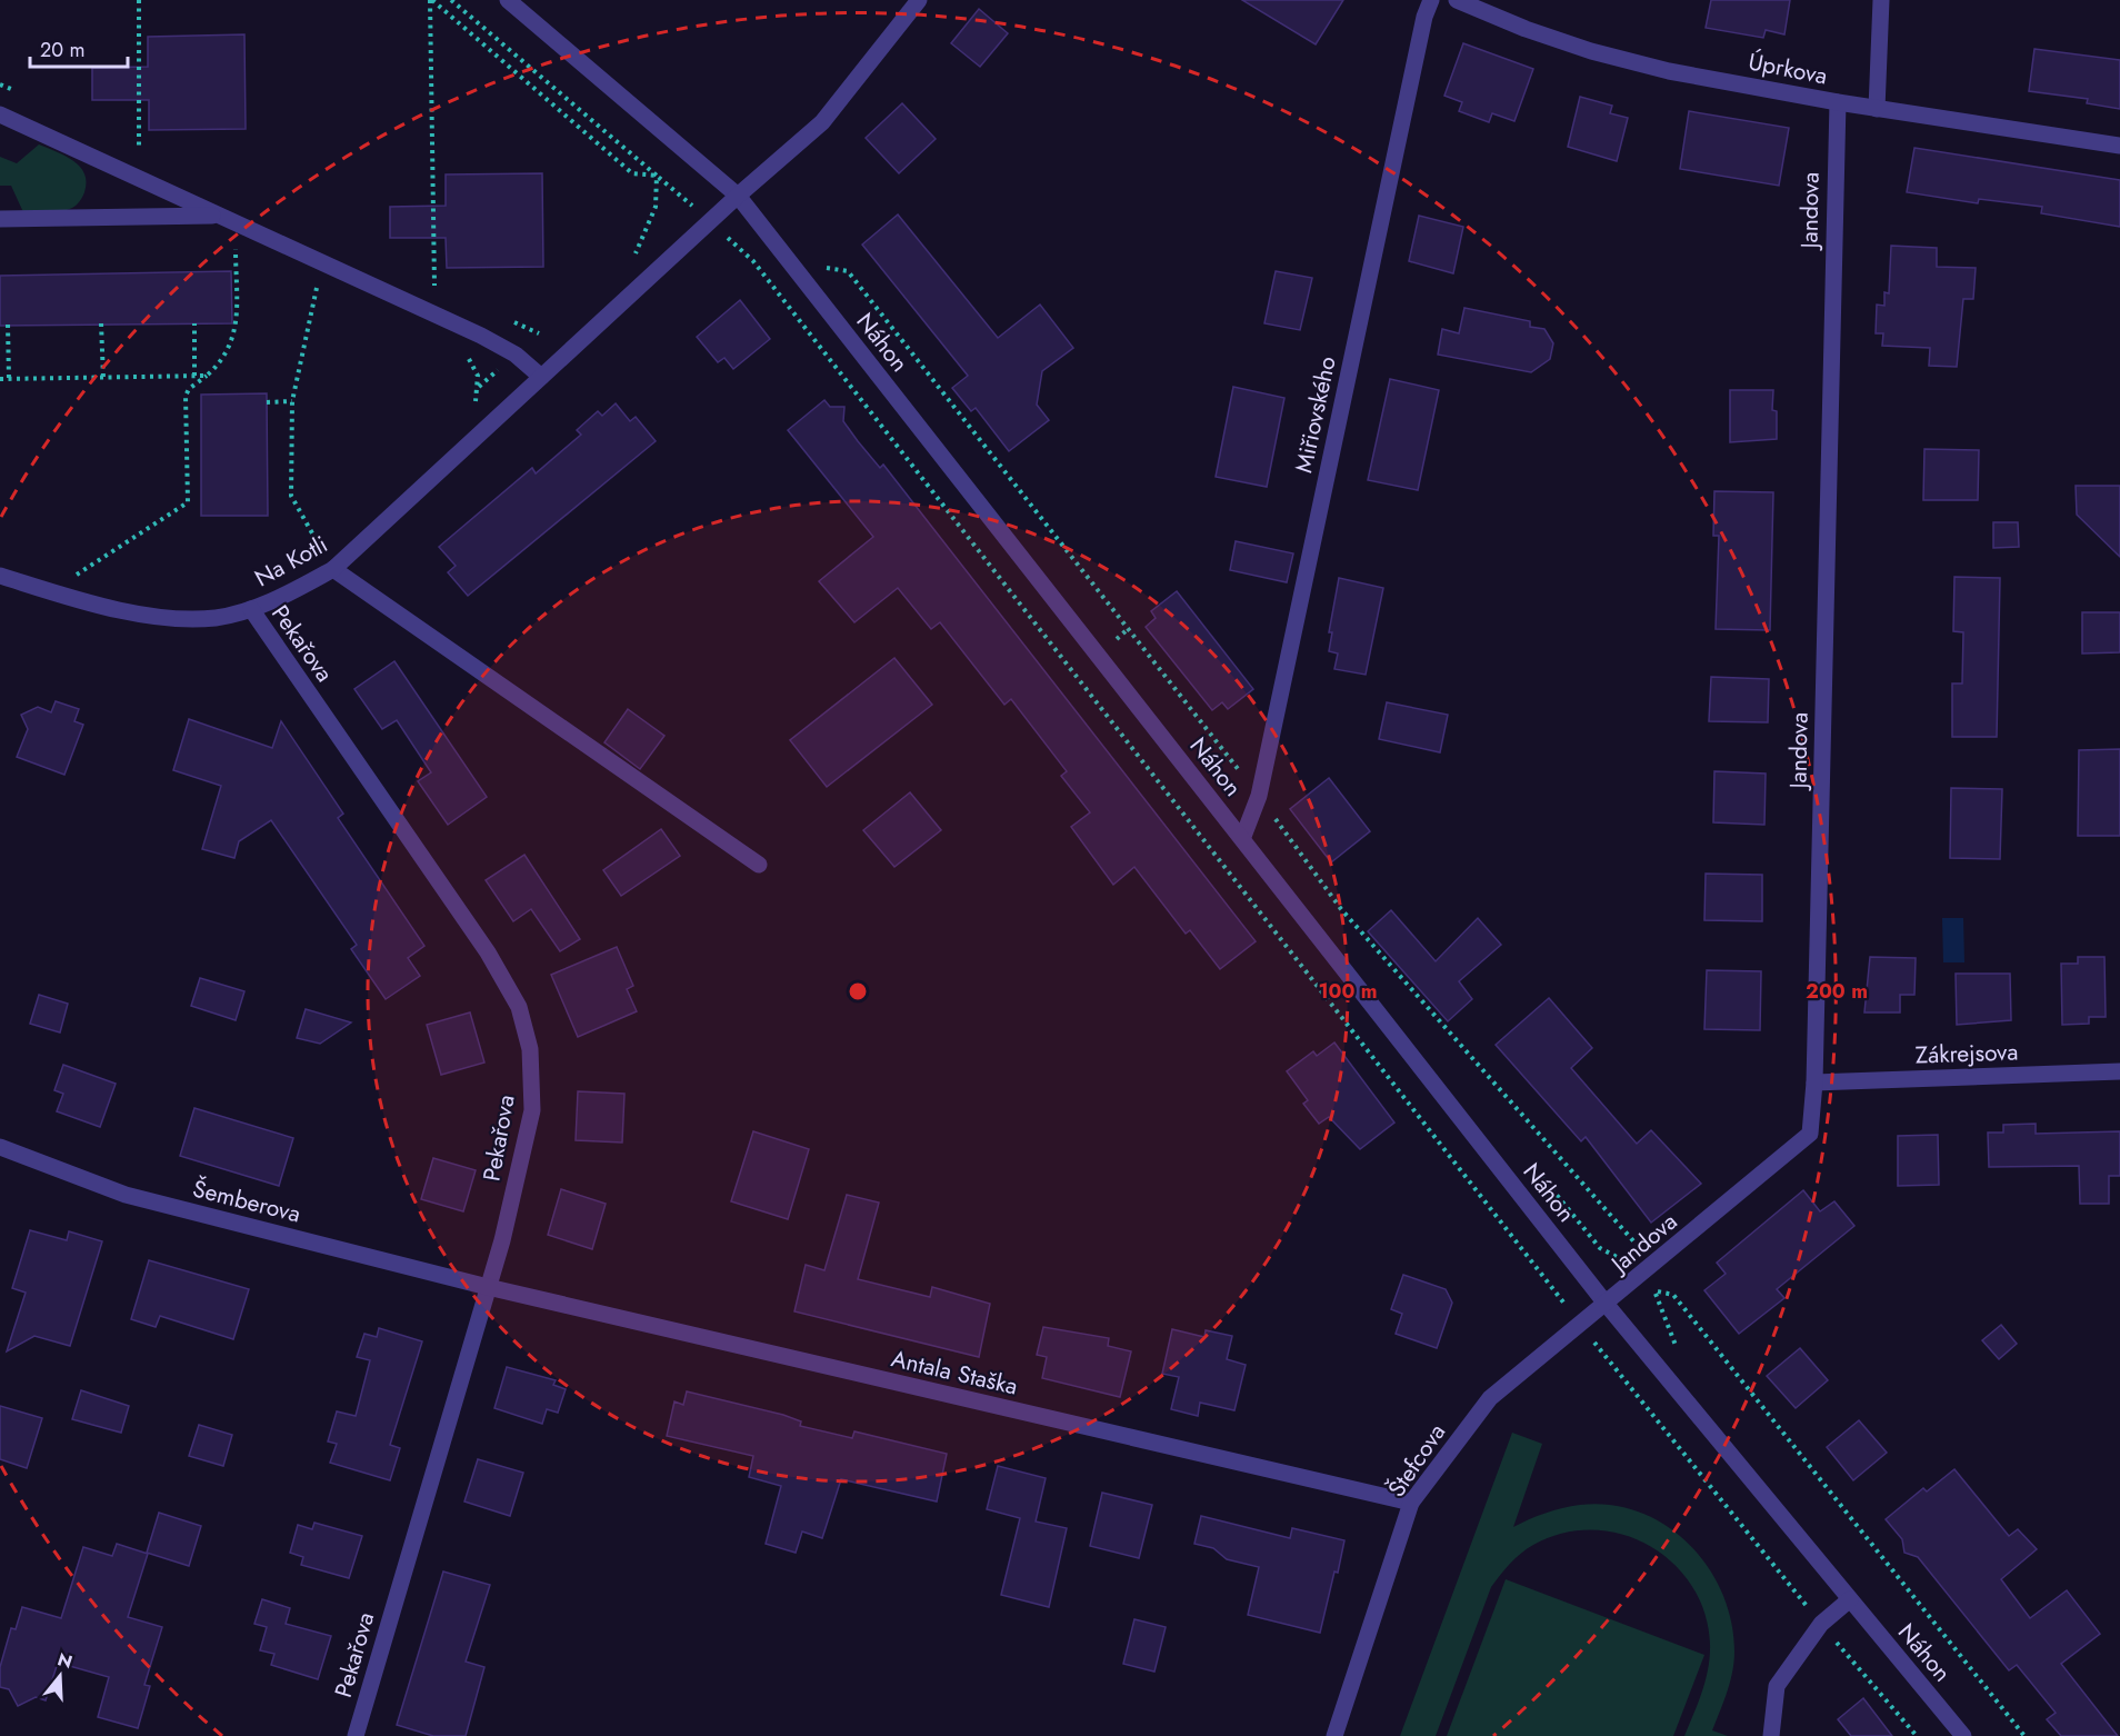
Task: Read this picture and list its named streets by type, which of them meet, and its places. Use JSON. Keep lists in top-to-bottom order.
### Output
{
  "streets": {
    "street": [
      "Úprkova",
      "Jandova",
      "Náhon",
      "Miřiovského",
      "Na Kotli",
      "Pekařova",
      "Zákrejsova",
      "Šemberova",
      "Antala Staška",
      "Štefcova"
    ]
  },
  "crossings": [
    ["Úprkova", "Jandova"],
    ["Jandova", "Náhon"],
    ["Jandova", "Zákrejsova"],
    ["Jandova", "Štefcova"],
    ["Náhon", "Miřiovského"],
    ["Náhon", "Na Kotli"],
    ["Náhon", "Štefcova"],
    ["Na Kotli", "Pekařova"],
    ["Pekařova", "Šemberova"],
    ["Pekařova", "Antala Staška"],
    ["Šemberova", "Antala Staška"],
    ["Antala Staška", "Štefcova"]
  ],
  "scale_bar": "20 m",
  "north": "top",
  "rings": ["100 m", "200 m"]
}
